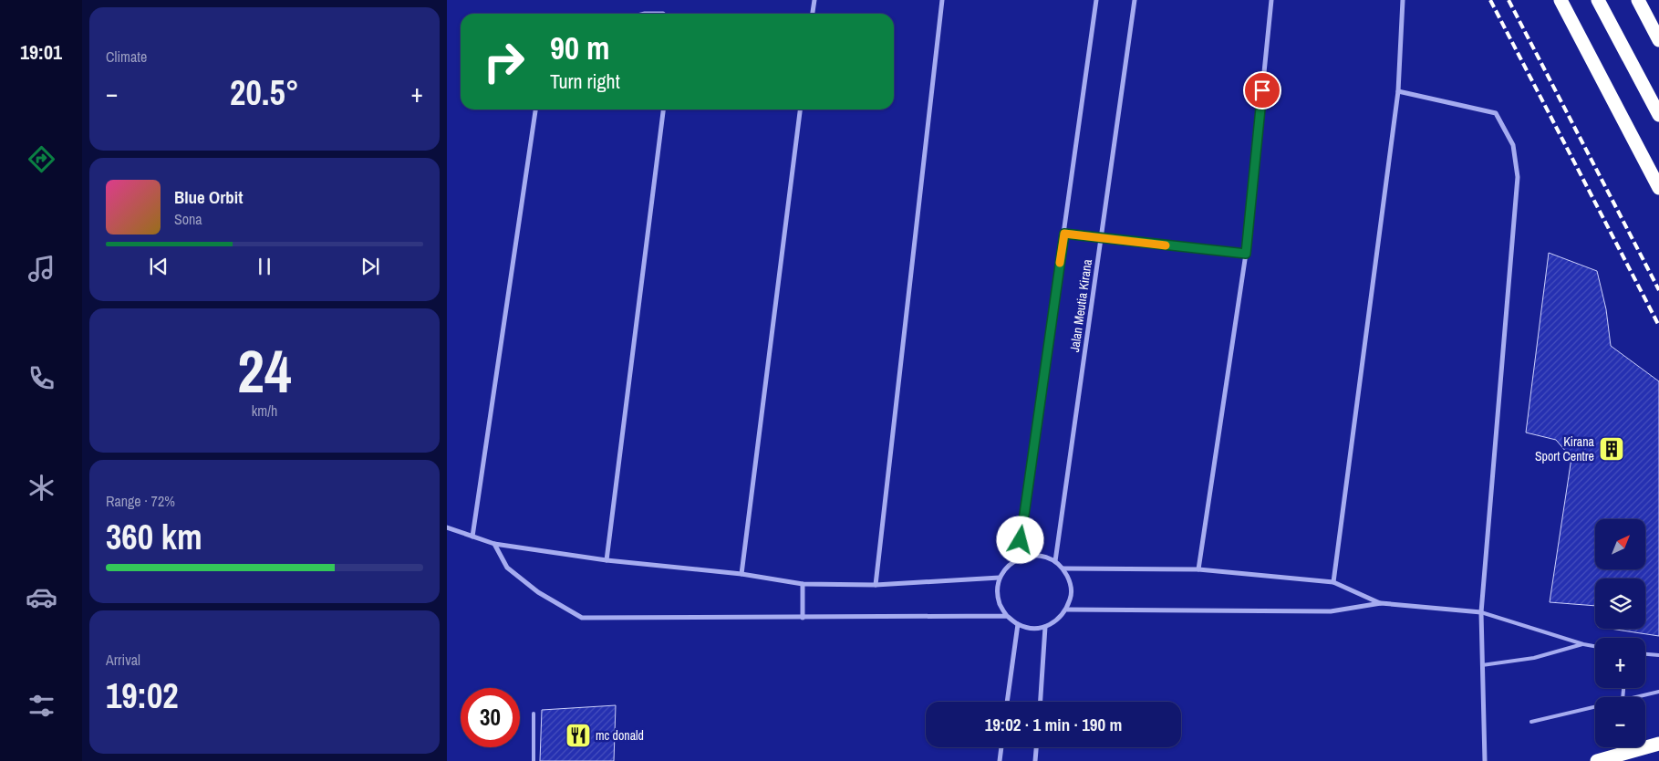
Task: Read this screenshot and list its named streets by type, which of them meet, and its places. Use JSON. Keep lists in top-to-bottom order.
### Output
{
  "streets": {
    "street": ["Jalan Meutia Kirana"]
  },
  "places": {
    "building": ["Kirana Sport Centre"],
    "restaurant": ["mc donald"]
  },
  "north": "top right",
  "page": {
    "tabs": "19:01",
    "tile": [
      "Climate",
      ["24", "km/h"],
      ["Range · 72%", "360 km"],
      ["Arrival", "19:02"]
    ],
    "turn": ["90 m", "Turn right"],
    "heat": ["−", "20.5°", "+"],
    "song": ["Blue Orbit", "Sona"],
    "map_buttons": ["+", "−"],
    "limit": "30",
    "trip": "19:02 · 1 min · 190 m"
  }
}
